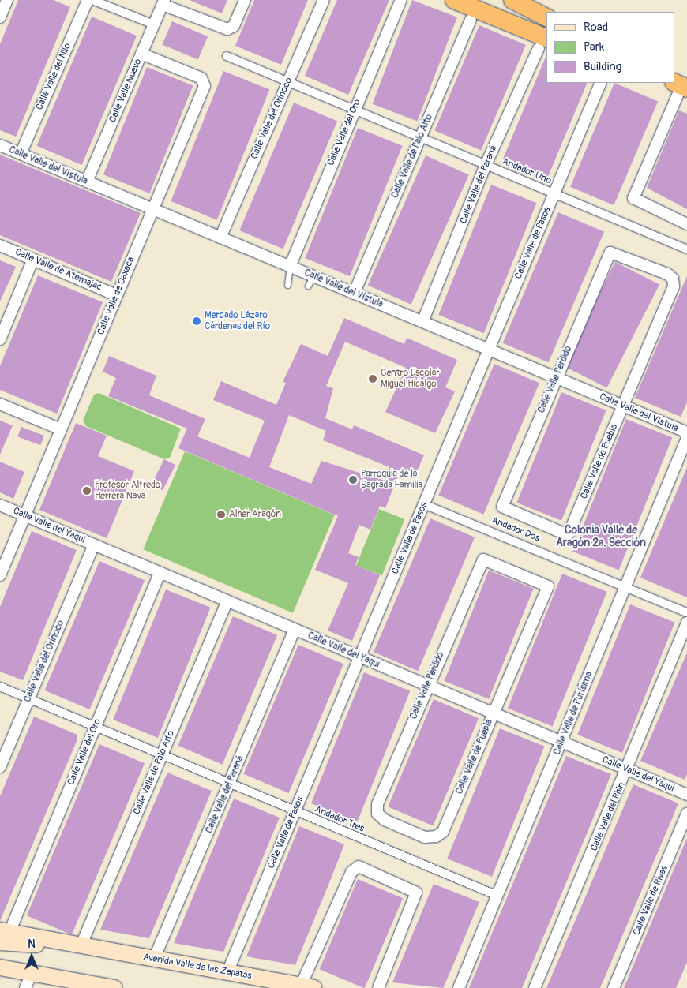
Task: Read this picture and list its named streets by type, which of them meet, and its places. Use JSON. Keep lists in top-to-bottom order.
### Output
{
  "streets": {
    "main road": ["Avenida Valle de las Zapatas"],
    "street": [
      "Calle Valle del Nilo",
      "Calle Valle Nuevo",
      "Calle Valle del Orinoco",
      "Calle Valle del Oro",
      "Calle Valle de Palo Alto",
      "Calle Valle del Vístula",
      "Andador Uno",
      "Calle Valle del Paraná",
      "Calle Valle de Pasos",
      "Calle Valle de Atemajac",
      "Calle Valle de Oaxaca",
      "Calle Valle Perdido",
      "Calle Valle de Puebla",
      "Calle Valle del Yaqui",
      "Andador Dos",
      "Calle Valle de Purísima",
      "Calle Valle del Rhin",
      "Andador Tres",
      "Calle Valle de Rivas"
    ]
  },
  "crossings": [
    ["Calle Valle del Nilo", "Calle Valle del Vístula"],
    ["Calle Valle Nuevo", "Calle Valle del Vístula"],
    ["Calle Valle Nuevo", "Calle Valle de Oaxaca"],
    ["Calle Valle del Orinoco", "Calle Valle del Vístula"],
    ["Calle Valle del Orinoco", "Andador Uno"],
    ["Calle Valle del Orinoco", "Calle Valle del Yaqui"],
    ["Calle Valle del Orinoco", "Andador Tres"],
    ["Calle Valle del Oro", "Calle Valle del Vístula"],
    ["Calle Valle del Oro", "Andador Uno"],
    ["Calle Valle del Oro", "Calle Valle del Yaqui"],
    ["Calle Valle del Oro", "Andador Tres"],
    ["Calle Valle del Oro", "Avenida Valle de las Zapatas"],
    ["Calle Valle de Palo Alto", "Calle Valle del Vístula"],
    ["Calle Valle de Palo Alto", "Andador Uno"],
    ["Calle Valle de Palo Alto", "Calle Valle del Yaqui"],
    ["Calle Valle de Palo Alto", "Andador Tres"],
    ["Calle Valle de Palo Alto", "Avenida Valle de las Zapatas"],
    ["Calle Valle del Vístula", "Calle Valle del Paraná"],
    ["Calle Valle del Vístula", "Calle Valle de Pasos"],
    ["Calle Valle del Vístula", "Calle Valle de Oaxaca"],
    ["Calle Valle del Vístula", "Calle Valle Perdido"],
    ["Calle Valle del Vístula", "Calle Valle de Puebla"],
    ["Andador Uno", "Calle Valle del Paraná"],
    ["Andador Uno", "Calle Valle de Pasos"],
    ["Calle Valle del Paraná", "Calle Valle del Yaqui"],
    ["Calle Valle del Paraná", "Andador Tres"],
    ["Calle Valle del Paraná", "Avenida Valle de las Zapatas"],
    ["Calle Valle de Pasos", "Calle Valle del Yaqui"],
    ["Calle Valle de Pasos", "Andador Dos"],
    ["Calle Valle de Pasos", "Andador Tres"],
    ["Calle Valle de Pasos", "Avenida Valle de las Zapatas"],
    ["Calle Valle de Atemajac", "Calle Valle de Oaxaca"],
    ["Calle Valle de Oaxaca", "Calle Valle del Yaqui"],
    ["Calle Valle Perdido", "Calle Valle de Puebla"],
    ["Calle Valle Perdido", "Calle Valle del Yaqui"],
    ["Calle Valle de Puebla", "Calle Valle del Yaqui"],
    ["Calle Valle del Yaqui", "Calle Valle de Purísima"],
    ["Calle Valle del Yaqui", "Calle Valle del Rhin"],
    ["Andador Dos", "Calle Valle de Purísima"],
    ["Calle Valle de Purísima", "Andador Tres"]
  ],
  "districts": ["Colonia Valle de Aragón 2a. Sección"],
  "places": [
    "Mercado Lázaro Cárdenas del Río",
    "Centro Escolar Miguel Hidalgo",
    "Parroquia de la Sagrada Familia",
    "Profesor Alfredo Herrera Nava",
    "Alher Aragón"
  ],
  "legend": ["Road", "Park", "Building"],
  "north": "top"
}
